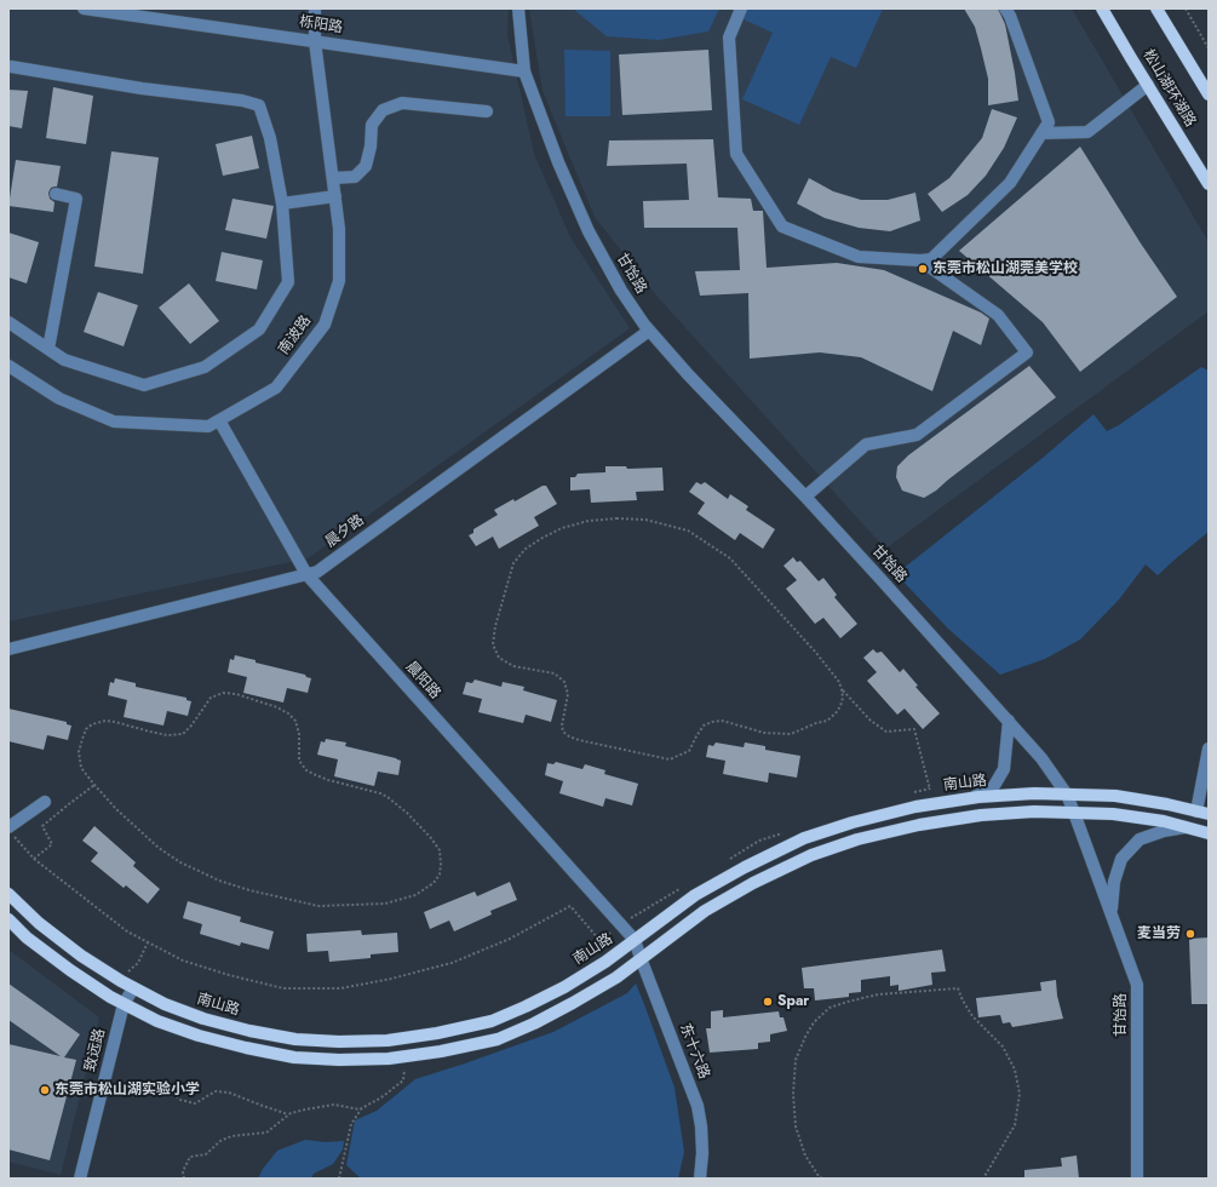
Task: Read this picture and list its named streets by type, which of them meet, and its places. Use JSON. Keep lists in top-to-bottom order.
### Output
{
  "streets": {
    "main road": ["松山湖环湖路", "南山路"],
    "street": [
      "栎阳路",
      "甘饴路",
      "南波路",
      "晨夕路",
      "晨阳路",
      "致远路",
      "东十六路"
    ]
  },
  "crossings": [
    ["栎阳路", "甘饴路"],
    ["栎阳路", "南波路"],
    ["甘饴路", "晨夕路"],
    ["甘饴路", "南山路"],
    ["南波路", "晨阳路"],
    ["晨夕路", "晨阳路"],
    ["晨阳路", "南山路"],
    ["晨阳路", "东十六路"],
    ["南山路", "致远路"],
    ["南山路", "东十六路"]
  ],
  "places": [
    "东莞市松山湖莞美学校",
    "麦当劳",
    "Spar",
    "东莞市松山湖实验小学"
  ]
}
